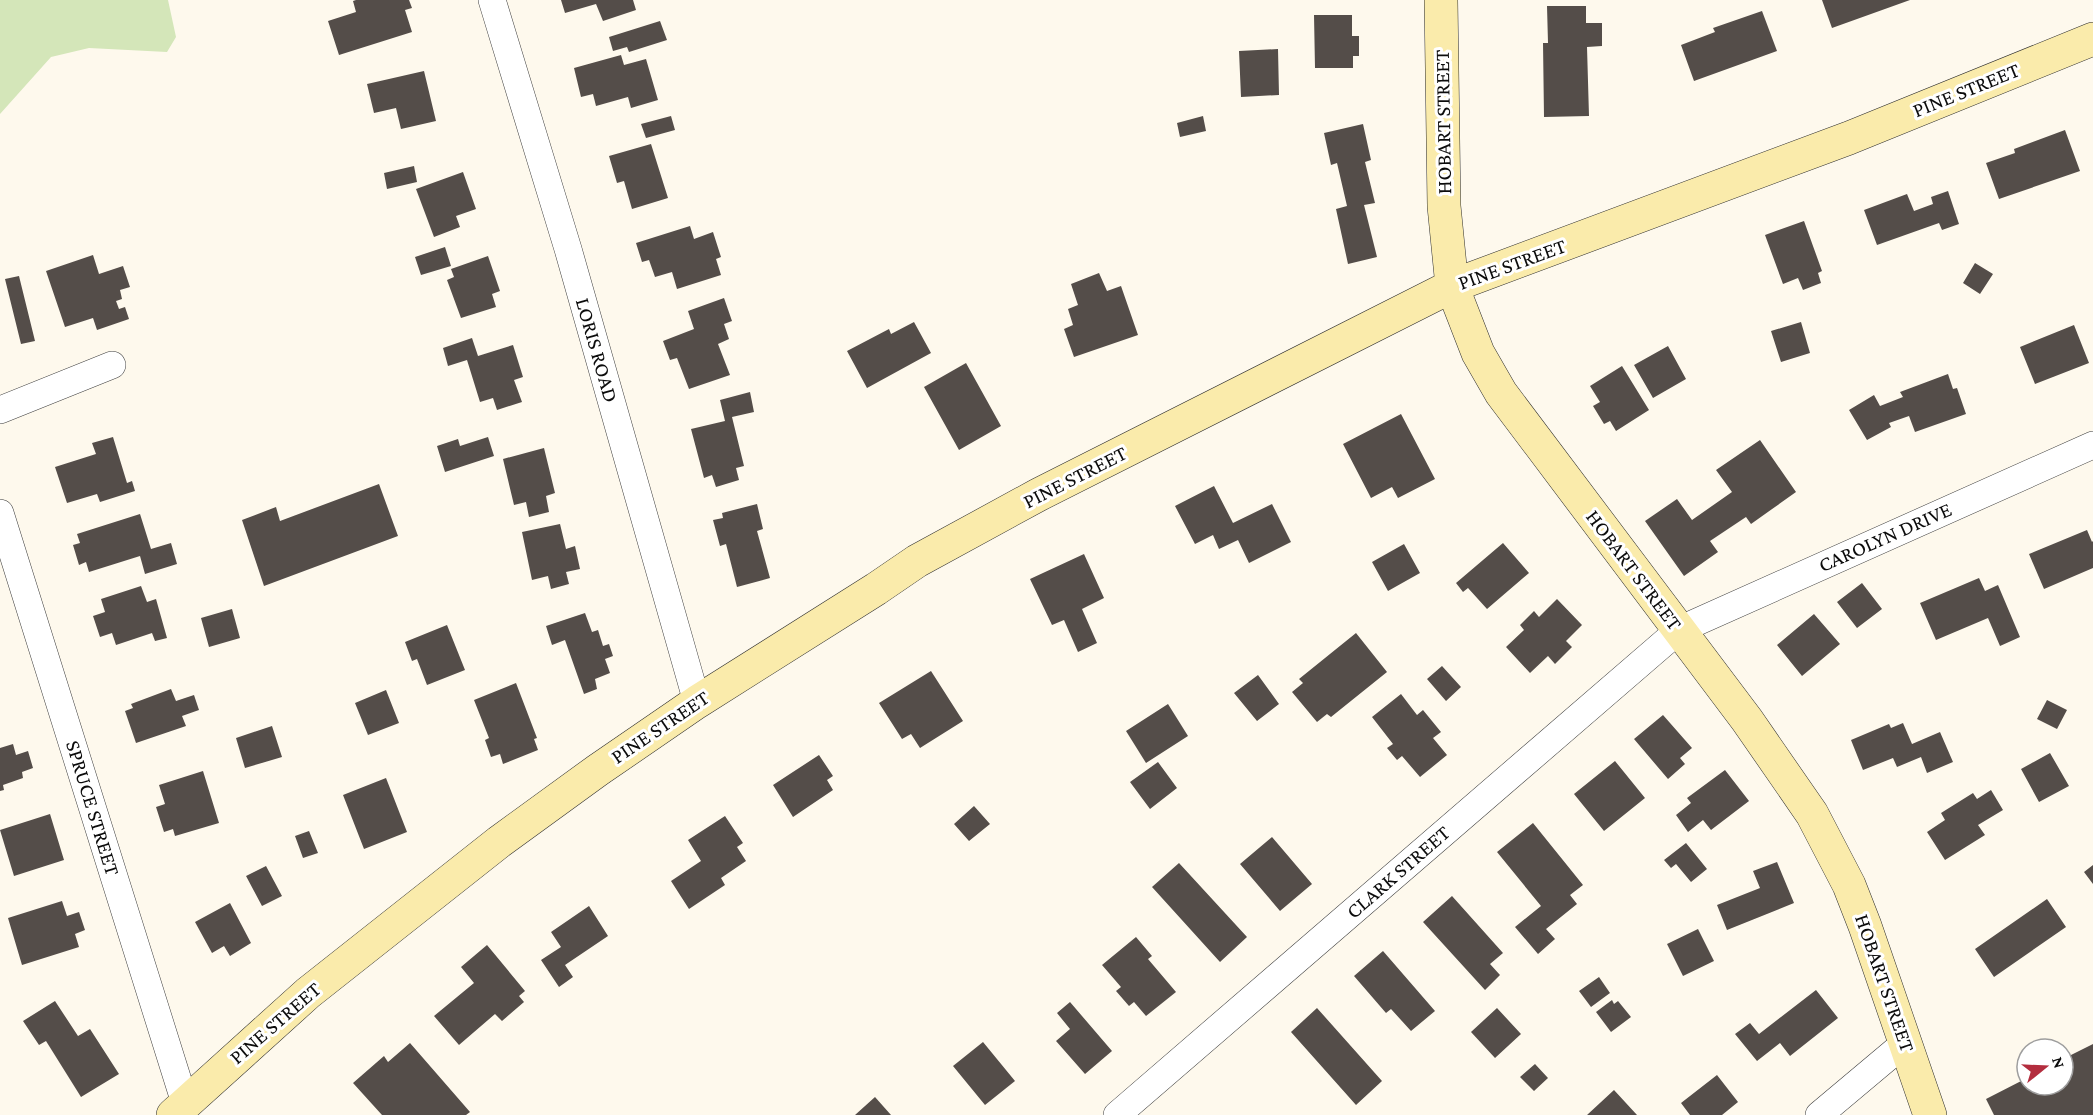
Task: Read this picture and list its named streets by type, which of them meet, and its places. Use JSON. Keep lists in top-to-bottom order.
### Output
{
  "streets": {
    "street": [
      "PINE STREET",
      "HOBART STREET",
      "LORIS ROAD",
      "CAROLYN DRIVE",
      "SPRUCE STREET",
      "CLARK STREET"
    ]
  },
  "crossings": [
    ["PINE STREET", "HOBART STREET"],
    ["PINE STREET", "LORIS ROAD"],
    ["PINE STREET", "SPRUCE STREET"],
    ["HOBART STREET", "CAROLYN DRIVE"],
    ["HOBART STREET", "CLARK STREET"],
    ["CAROLYN DRIVE", "CLARK STREET"]
  ],
  "north": "right"
}
